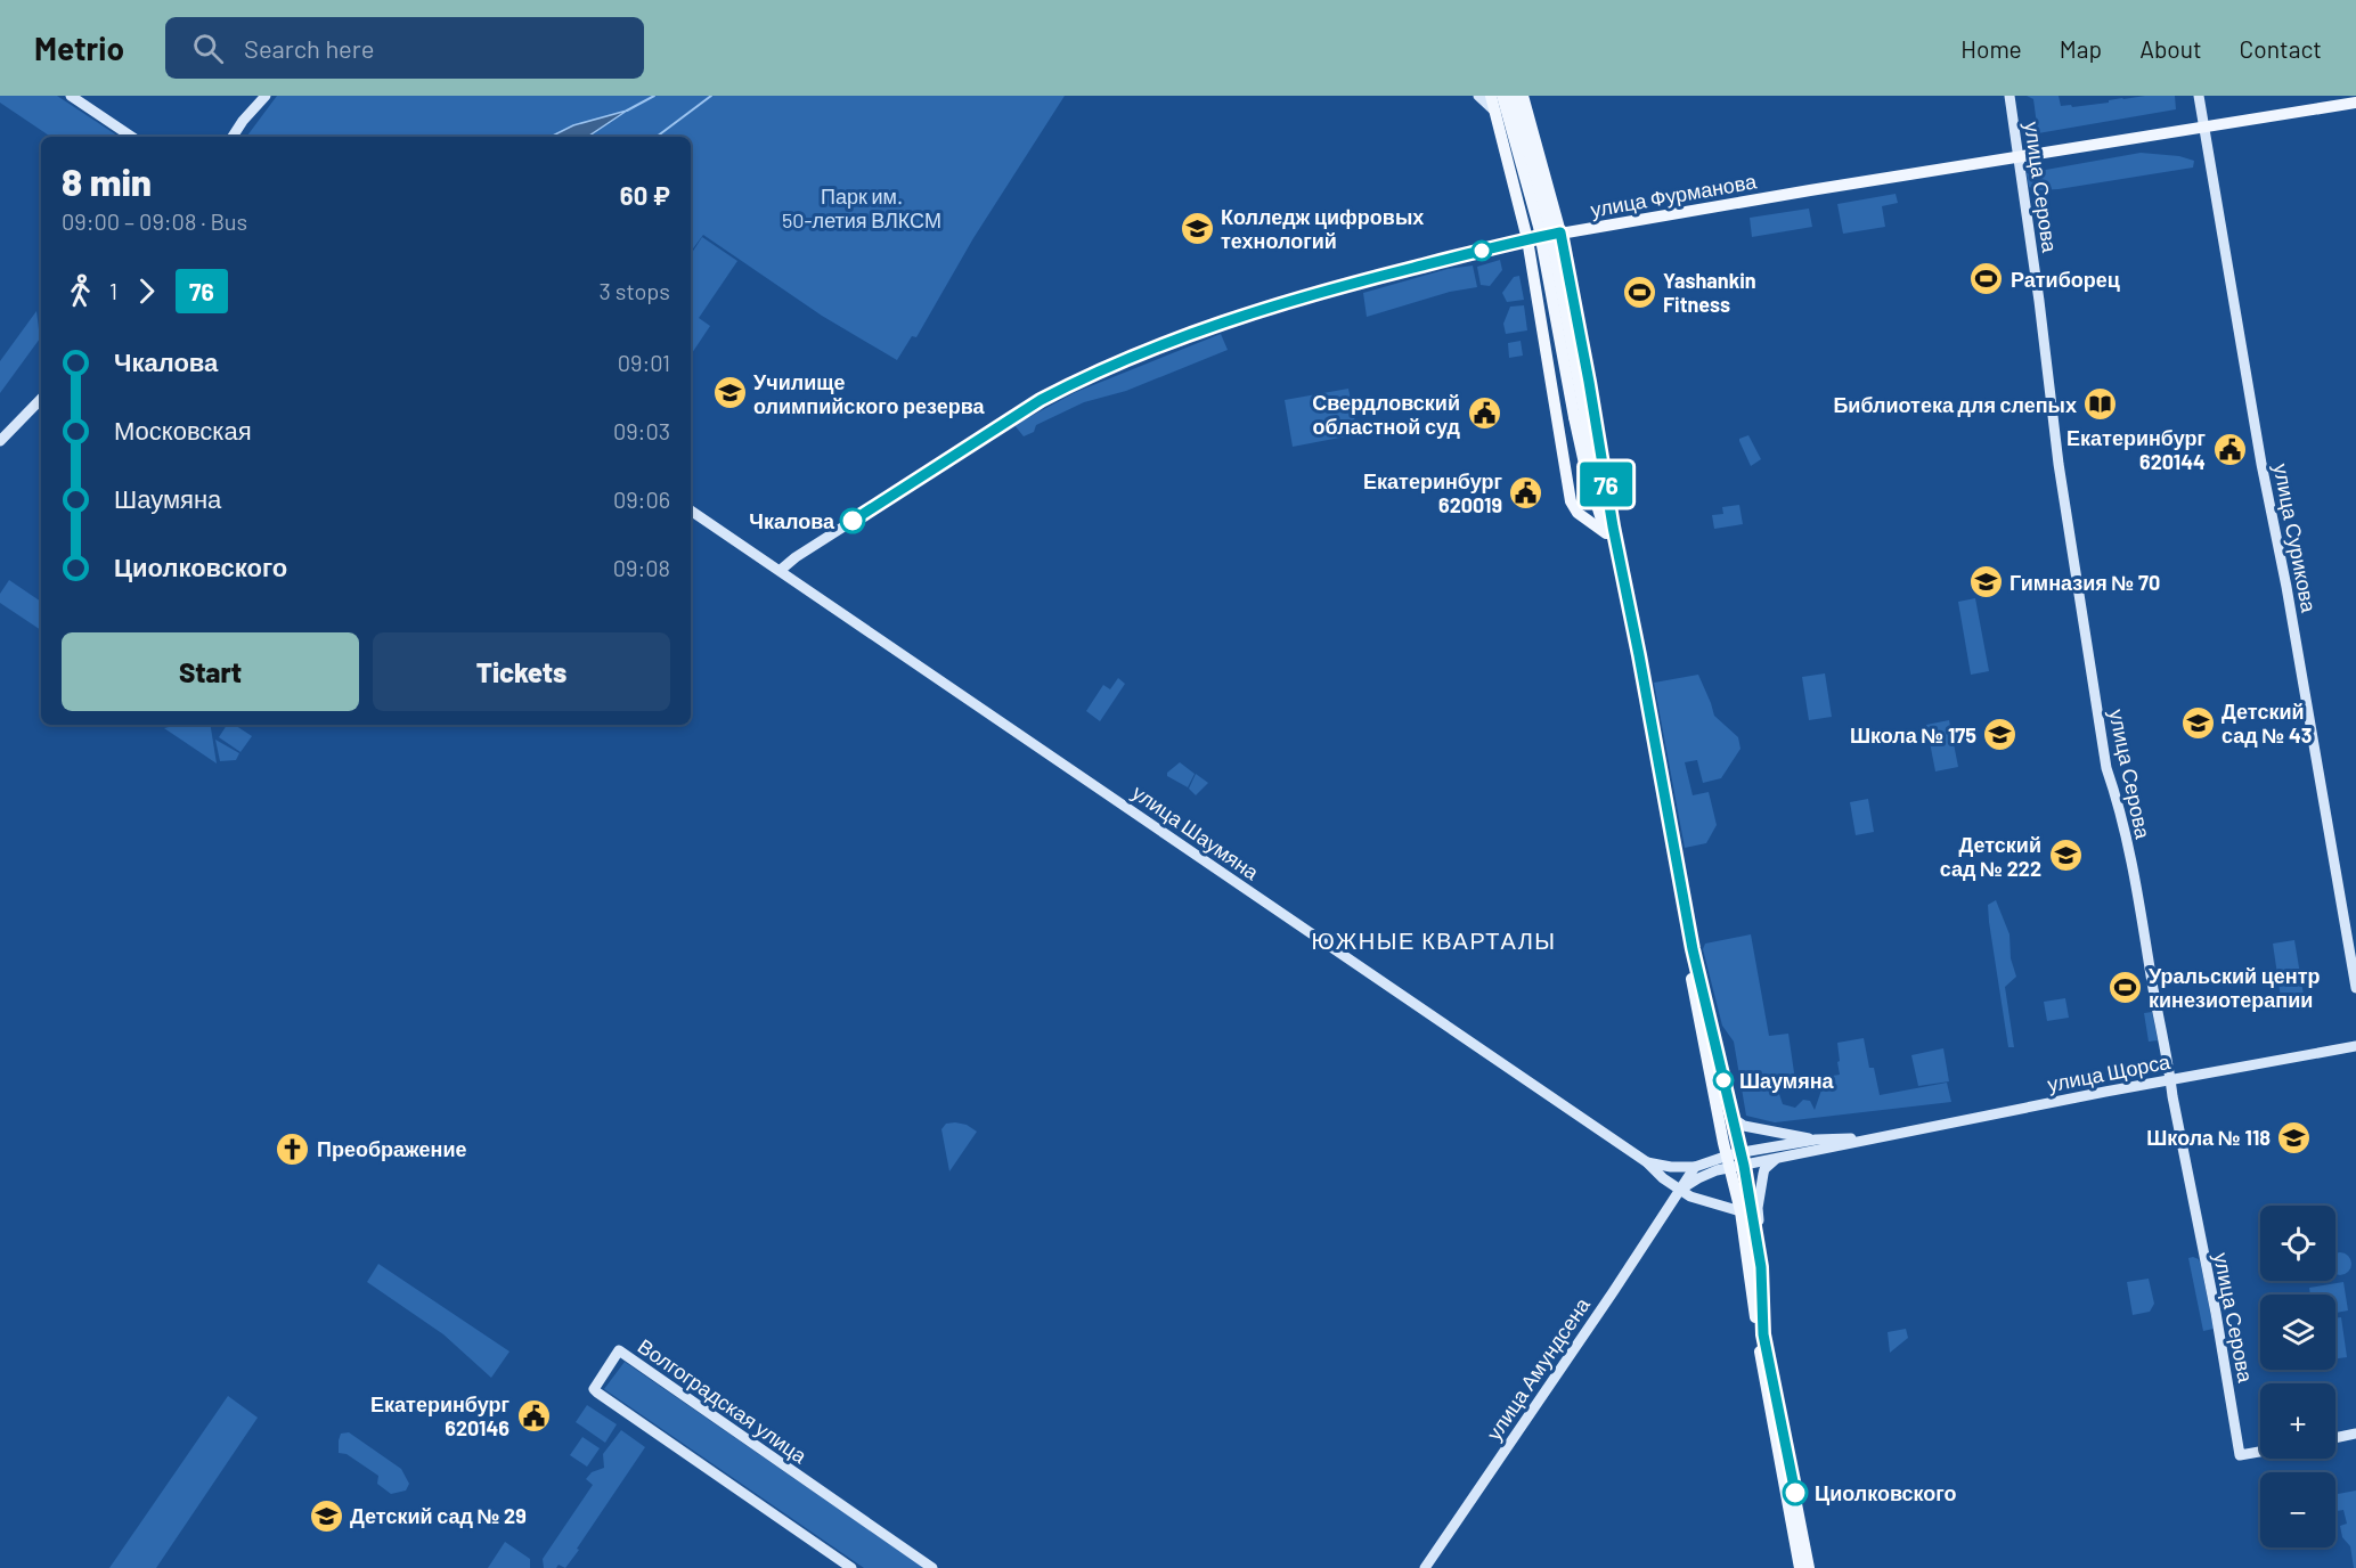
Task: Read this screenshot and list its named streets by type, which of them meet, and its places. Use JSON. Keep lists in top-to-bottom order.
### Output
{
  "streets": {
    "main road": ["улица Фурманова"],
    "street": [
      "улица Серова",
      "улица Сурикова",
      "улица Шаумяна",
      "улица Щорса",
      "улица Амундсена",
      "Волгоградская улица"
    ]
  },
  "crossings": [
    ["улица Серова", "улица Фурманова"],
    ["улица Серова", "улица Щорса"],
    ["улица Фурманова", "улица Сурикова"],
    ["улица Фурманова", "улица Шаумяна"],
    ["улица Шаумяна", "улица Щорса"],
    ["улица Шаумяна", "улица Амундсена"],
    ["улица Щорса", "улица Амундсена"]
  ],
  "districts": ["ЮЖНЫЕ КВАРТАЛЫ"],
  "parks": ["Парк им. 50-летия ВЛКСМ"],
  "places": {
    "school or university": [
      "Колледж цифровых технологий",
      "Училище олимпийского резерва",
      "Гимназия № 70",
      "Детский сад № 43",
      "Школа № 175",
      "Детский сад № 222",
      "Школа № 118",
      "Детский сад № 29"
    ],
    "sports": ["Ратиборец", "Yashankin Fitness", "Уральский центр кинезиотерапии"],
    "library": ["Библиотека для слепых"],
    "public building": [
      "Свердловский областной суд",
      "Екатеринбург 620144",
      "Екатеринбург 620019",
      "Екатеринбург 620146"
    ],
    "other": ["Чкалова", "Шаумяна", "Циолковского"],
    "church": ["Преображение"]
  },
  "lines": ["bus line 76"],
  "page": {
    "header": "Metrio",
    "search": "Search here",
    "nav": [
      "Home",
      "Map",
      "About",
      "Contact"
    ],
    "on_map": "76",
    "heading": ["8 min", "09:00 – 09:08 · Bus", "60 ₽"],
    "legs": ["1", "76", "3 stops"],
    "list": [
      {
        "name": "Чкалова",
        "value": "09:01"
      },
      {
        "name": "Московская",
        "value": "09:03"
      },
      {
        "name": "Шаумяна",
        "value": "09:06"
      },
      {
        "name": "Циолковского",
        "value": "09:08"
      }
    ],
    "buttons": ["Start", "Tickets"],
    "map_buttons": ["+", "−"]
  }
}
